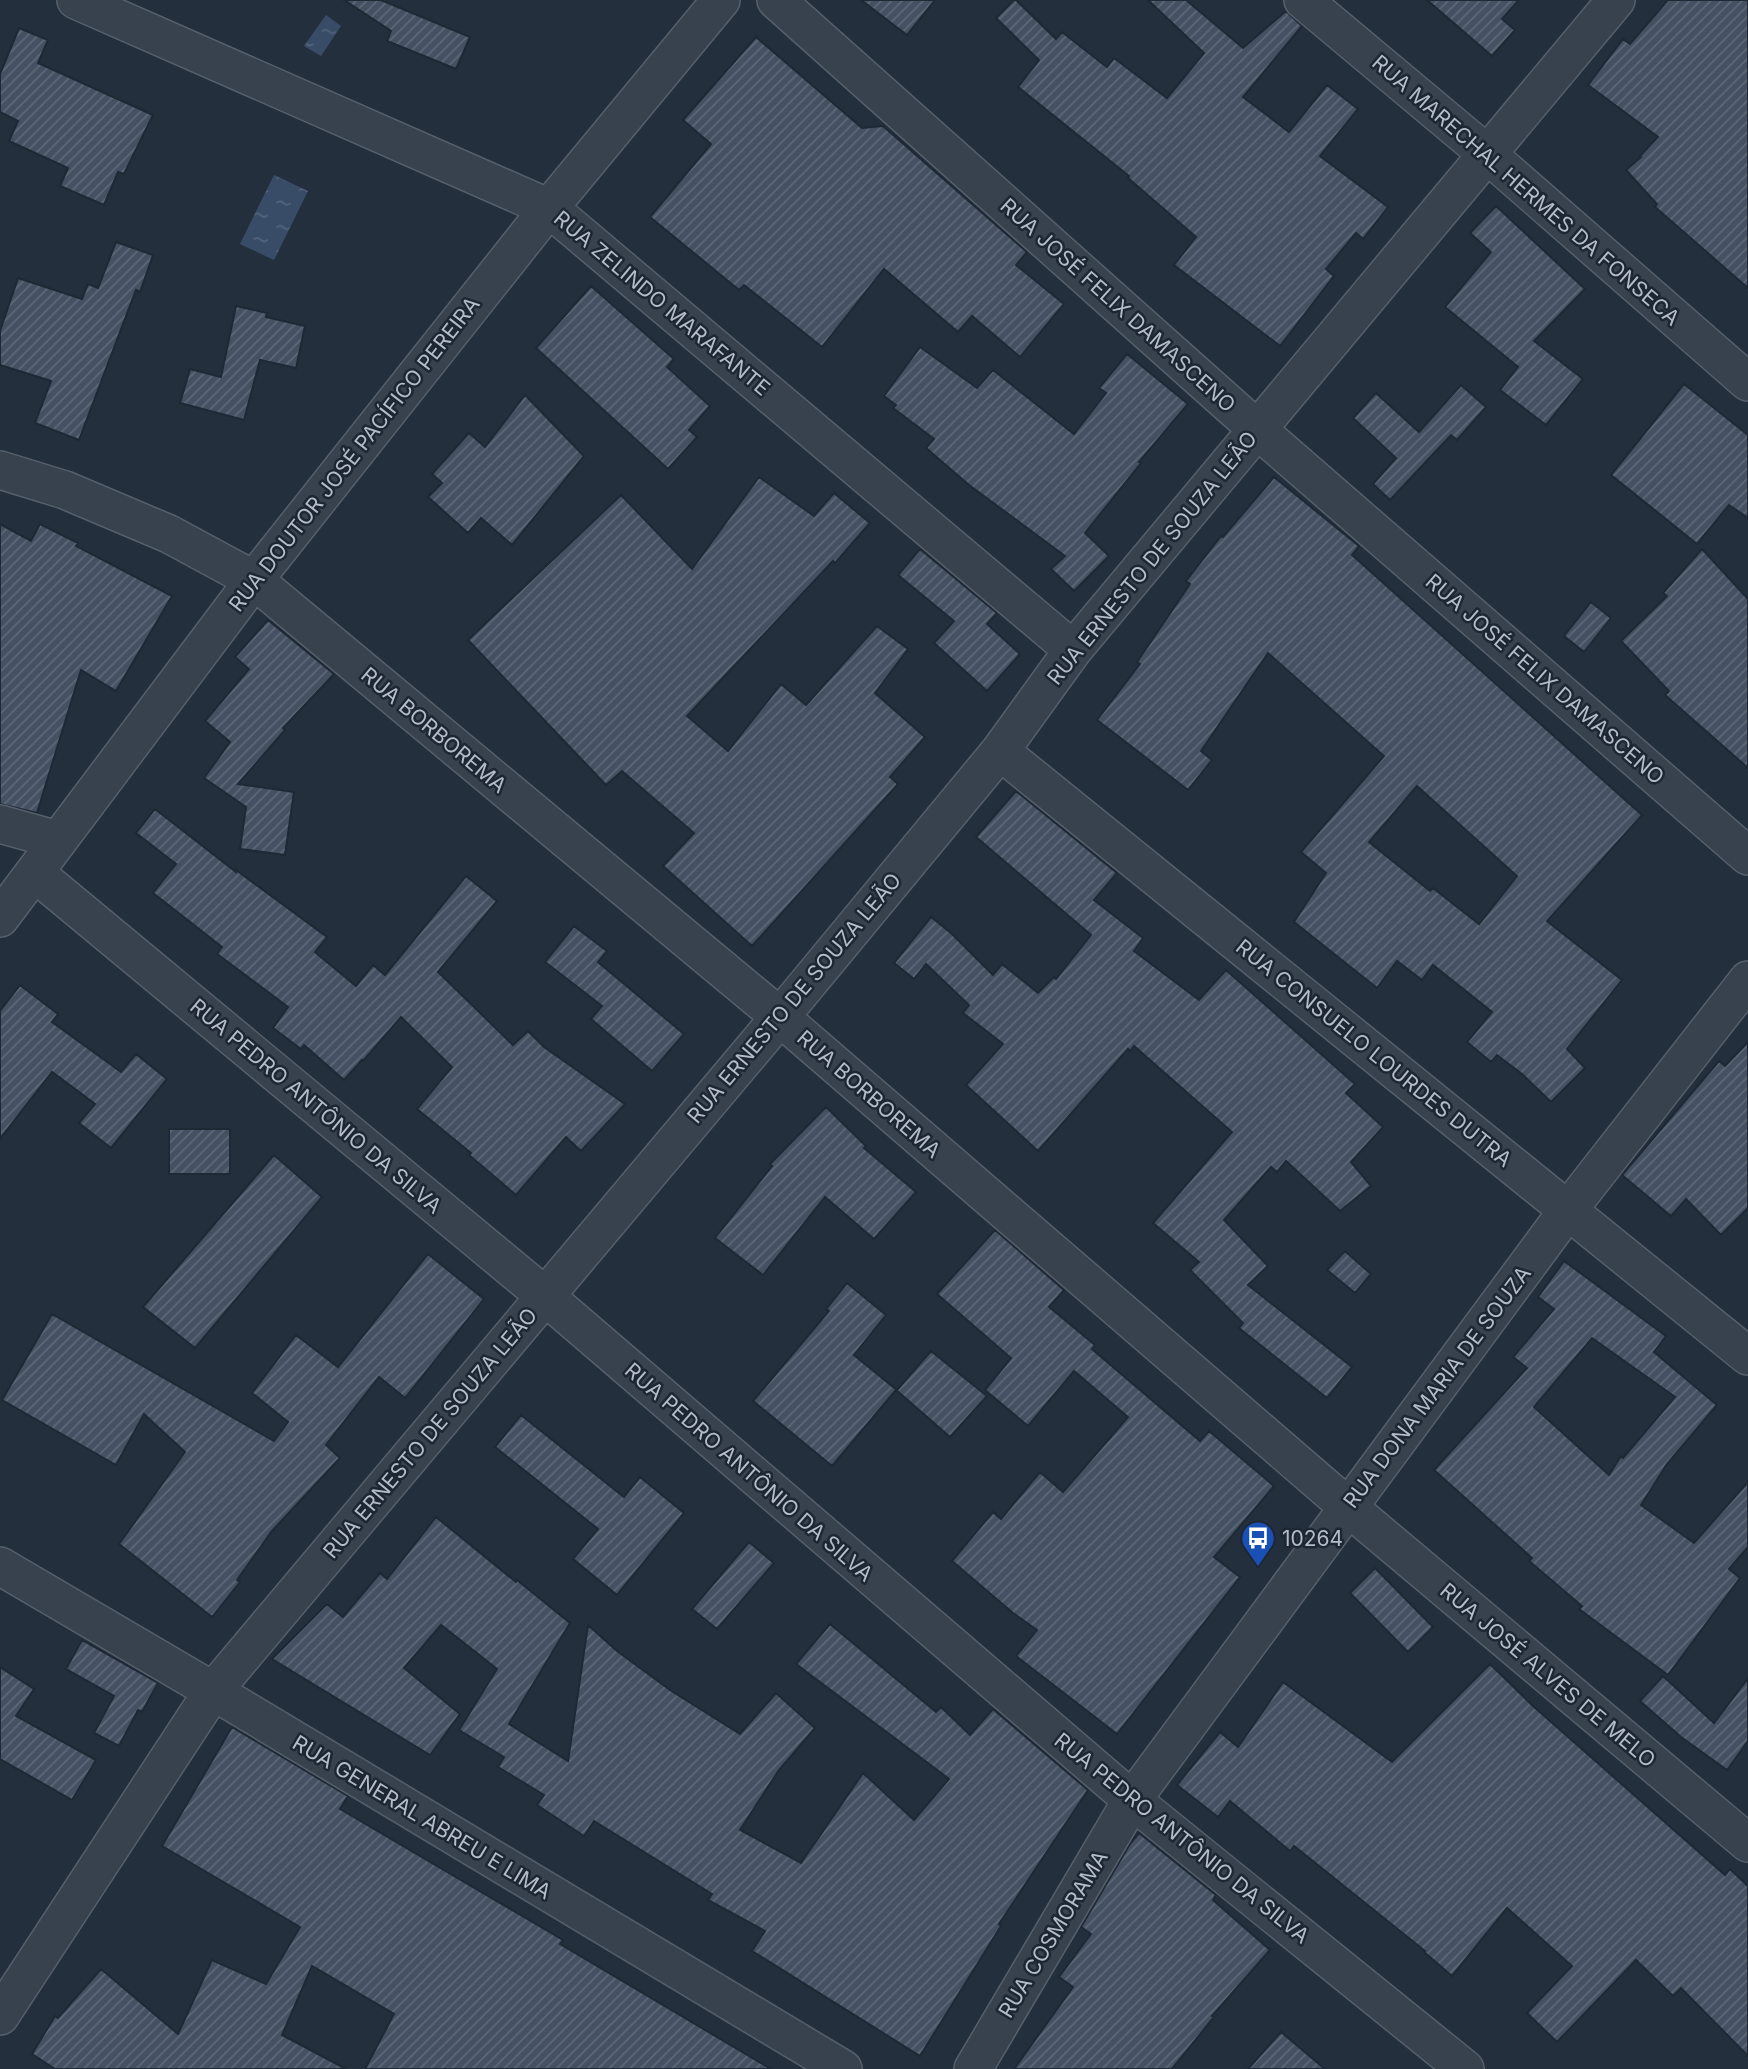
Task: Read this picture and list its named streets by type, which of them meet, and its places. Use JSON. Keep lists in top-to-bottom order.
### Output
{
  "streets": {
    "street": [
      "RUA MARECHAL HERMES DA FONSECA",
      "RUA ZELINDO MARAFANTE",
      "RUA JOSÉ FELIX DAMASCENO",
      "RUA DOUTOR JOSÉ PACÍFICO PEREIRA",
      "RUA ERNESTO DE SOUZA LEÃO",
      "RUA BORBOREMA",
      "RUA CONSUELO LOURDES DUTRA",
      "RUA PEDRO ANTÔNIO DA SILVA",
      "RUA DONA MARIA DE SOUZA",
      "RUA JOSÉ ALVES DE MELO",
      "RUA GENERAL ABREU E LIMA",
      "RUA COSMORAMA"
    ]
  },
  "crossings": [
    ["RUA MARECHAL HERMES DA FONSECA", "RUA ERNESTO DE SOUZA LEÃO"],
    ["RUA ZELINDO MARAFANTE", "RUA DOUTOR JOSÉ PACÍFICO PEREIRA"],
    ["RUA ZELINDO MARAFANTE", "RUA ERNESTO DE SOUZA LEÃO"],
    ["RUA JOSÉ FELIX DAMASCENO", "RUA ERNESTO DE SOUZA LEÃO"],
    ["RUA DOUTOR JOSÉ PACÍFICO PEREIRA", "RUA BORBOREMA"],
    ["RUA DOUTOR JOSÉ PACÍFICO PEREIRA", "RUA PEDRO ANTÔNIO DA SILVA"],
    ["RUA ERNESTO DE SOUZA LEÃO", "RUA BORBOREMA"],
    ["RUA ERNESTO DE SOUZA LEÃO", "RUA CONSUELO LOURDES DUTRA"],
    ["RUA ERNESTO DE SOUZA LEÃO", "RUA PEDRO ANTÔNIO DA SILVA"],
    ["RUA ERNESTO DE SOUZA LEÃO", "RUA GENERAL ABREU E LIMA"],
    ["RUA BORBOREMA", "RUA DONA MARIA DE SOUZA"],
    ["RUA BORBOREMA", "RUA JOSÉ ALVES DE MELO"],
    ["RUA CONSUELO LOURDES DUTRA", "RUA DONA MARIA DE SOUZA"],
    ["RUA PEDRO ANTÔNIO DA SILVA", "RUA DONA MARIA DE SOUZA"],
    ["RUA PEDRO ANTÔNIO DA SILVA", "RUA COSMORAMA"],
    ["RUA DONA MARIA DE SOUZA", "RUA JOSÉ ALVES DE MELO"],
    ["RUA DONA MARIA DE SOUZA", "RUA COSMORAMA"]
  ],
  "places": {
    "bus stop": ["10264"]
  }
}
